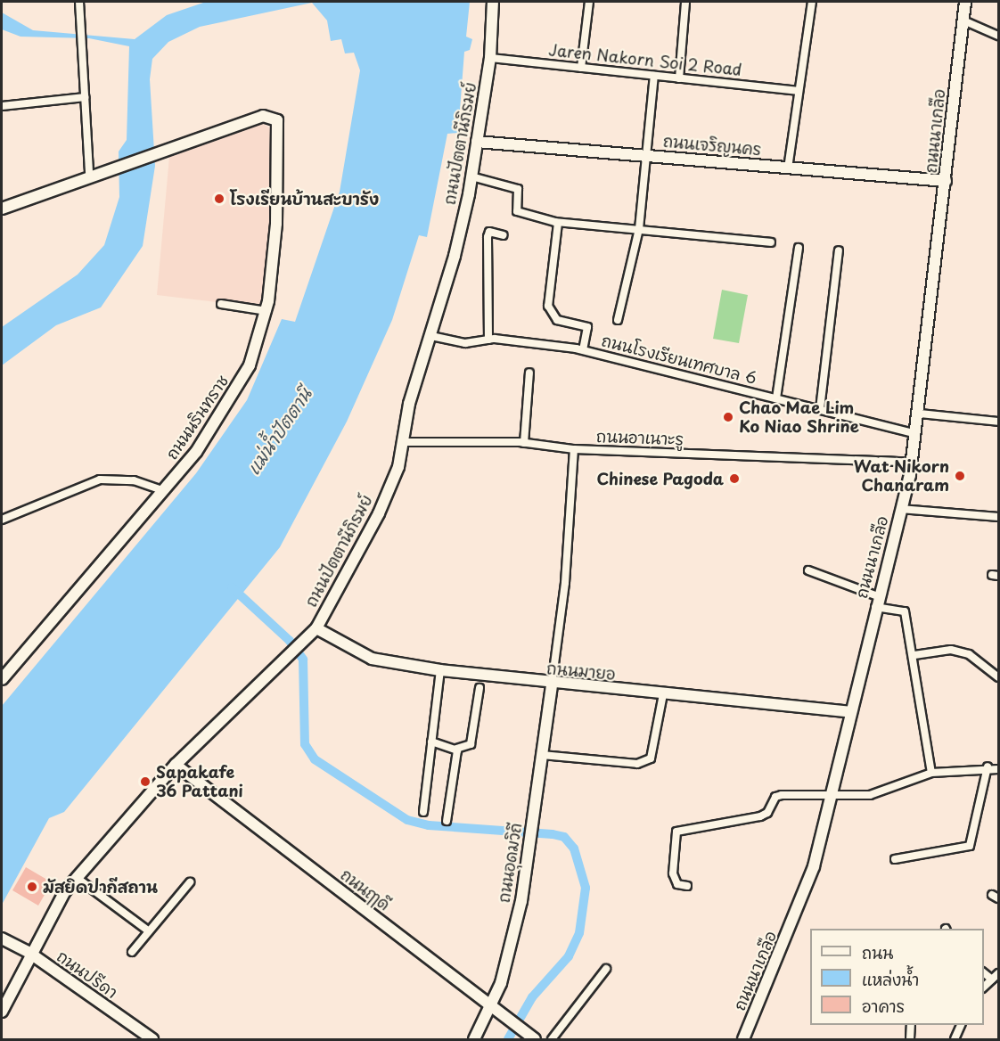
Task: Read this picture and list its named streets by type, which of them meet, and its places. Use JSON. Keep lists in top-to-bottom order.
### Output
{
  "streets": {
    "street": [
      "Jaren Nakorn Soi 2 Road",
      "ถนนนาเกลือ",
      "ถนนปัตตานีภิรมย์",
      "ถนนเจริญนคร",
      "ถนนโรงเรียนเทศบาล 6",
      "ถนนนรินทราช",
      "ถนนอาเนาะรู",
      "ถนนมายอ",
      "ถนนอุดมวิถี",
      "ถนนฤๅดี",
      "ถนนปรีดา"
    ]
  },
  "crossings": [
    ["Jaren Nakorn Soi 2 Road", "ถนนปัตตานีภิรมย์"],
    ["ถนนนาเกลือ", "ถนนเจริญนคร"],
    ["ถนนนาเกลือ", "ถนนโรงเรียนเทศบาล 6"],
    ["ถนนนาเกลือ", "ถนนอาเนาะรู"],
    ["ถนนนาเกลือ", "ถนนมายอ"],
    ["ถนนปัตตานีภิรมย์", "ถนนเจริญนคร"],
    ["ถนนปัตตานีภิรมย์", "ถนนโรงเรียนเทศบาล 6"],
    ["ถนนปัตตานีภิรมย์", "ถนนอาเนาะรู"],
    ["ถนนปัตตานีภิรมย์", "ถนนมายอ"],
    ["ถนนปัตตานีภิรมย์", "ถนนฤๅดี"],
    ["ถนนปัตตานีภิรมย์", "ถนนปรีดา"],
    ["ถนนมายอ", "ถนนอุดมวิถี"],
    ["ถนนอุดมวิถี", "ถนนฤๅดี"]
  ],
  "water": ["แม่น้ำปัตตานี"],
  "places": [
    "โรงเรียนบ้านสะบารัง",
    "Chao Mae Lim Ko Niao Shrine",
    "Wat Nikorn Chanaram",
    "Chinese Pagoda",
    "Sapakafe 36 Pattani",
    "มัสยิดปากีสถาน"
  ],
  "legend": ["ถนน", "แหล่งน้ำ", "อาคาร"]
}
